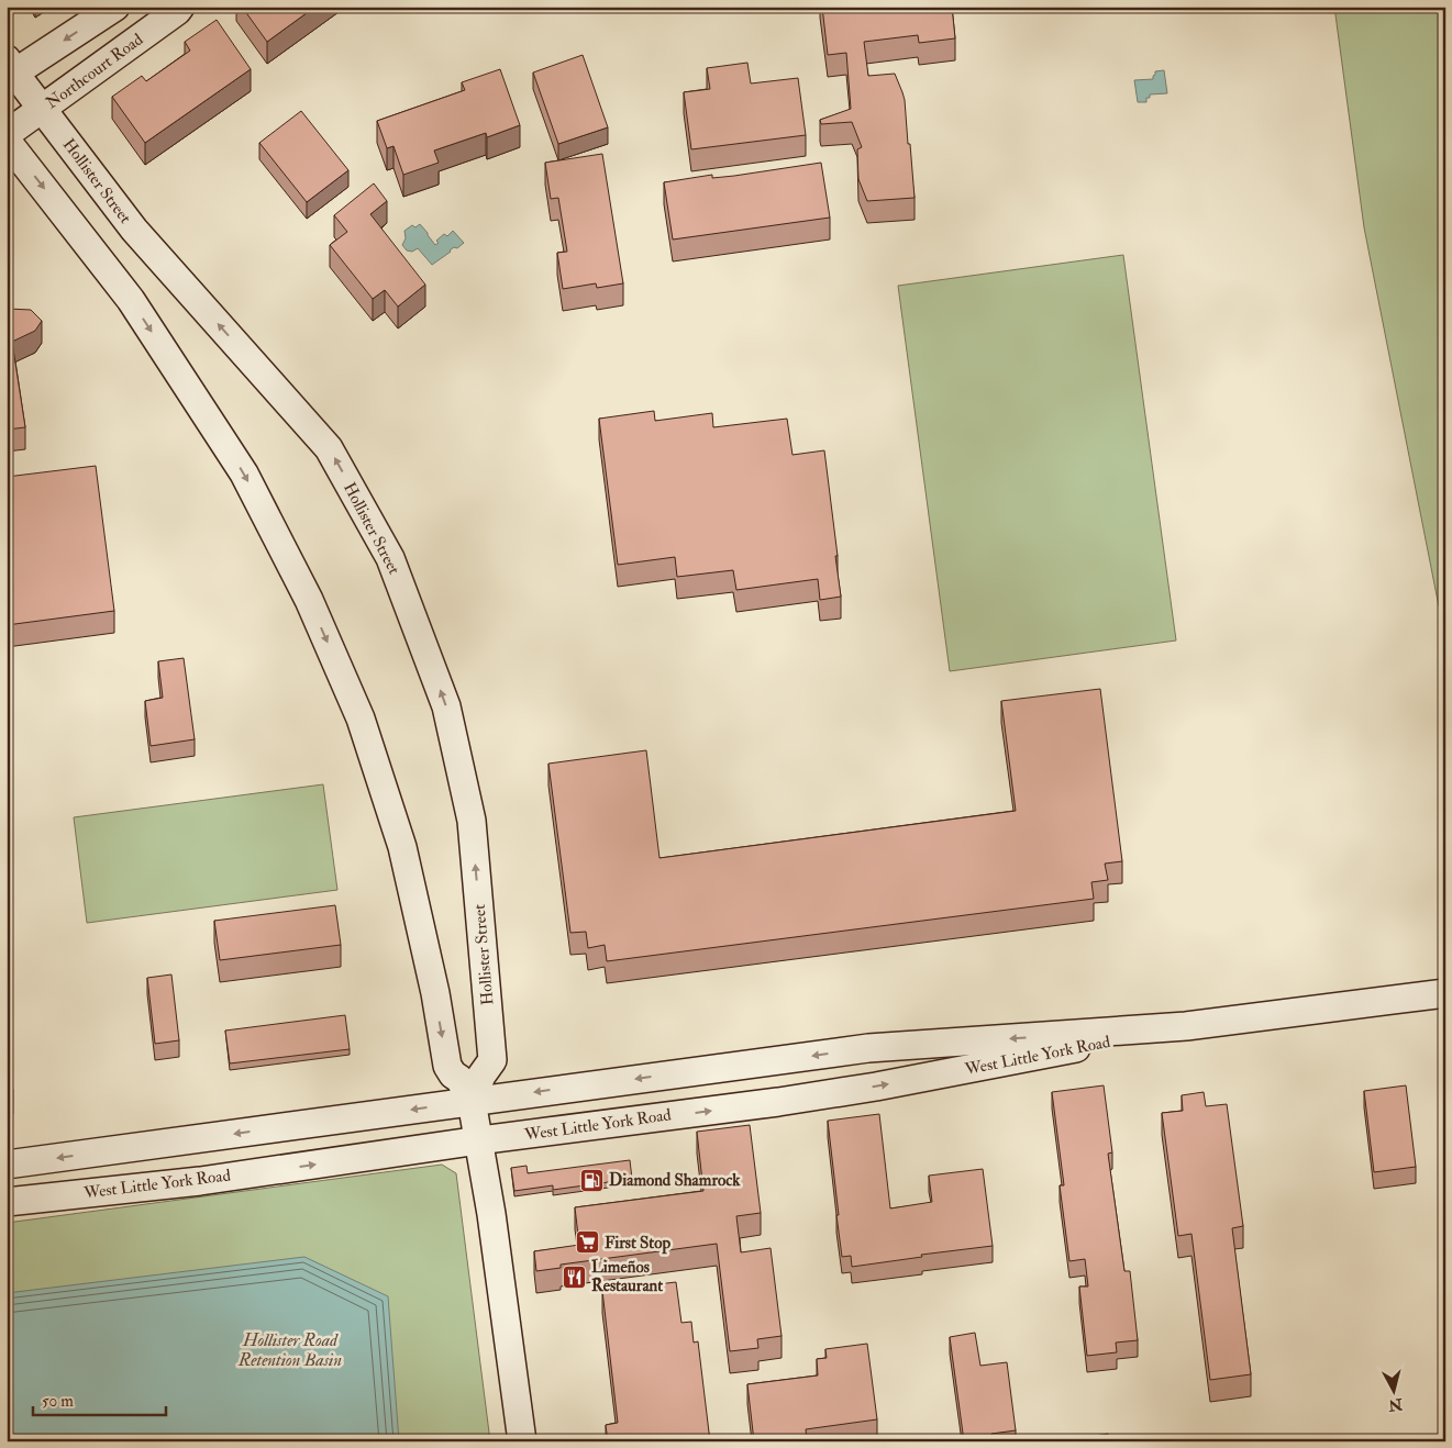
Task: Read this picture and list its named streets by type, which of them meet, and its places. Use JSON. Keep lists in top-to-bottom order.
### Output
{
  "streets": {
    "main road": ["Northcourt Road", "Hollister Street", "West Little York Road"]
  },
  "crossings": [
    ["Northcourt Road", "Hollister Street"],
    ["Hollister Street", "West Little York Road"]
  ],
  "water": ["Hollister Road Retention Basin"],
  "places": {
    "fuel station": ["Diamond Shamrock"],
    "supermarket": ["First Stop"],
    "restaurant": ["Limeños Restaurant"]
  },
  "scale_bar": "50 m",
  "north": "bottom"
}
